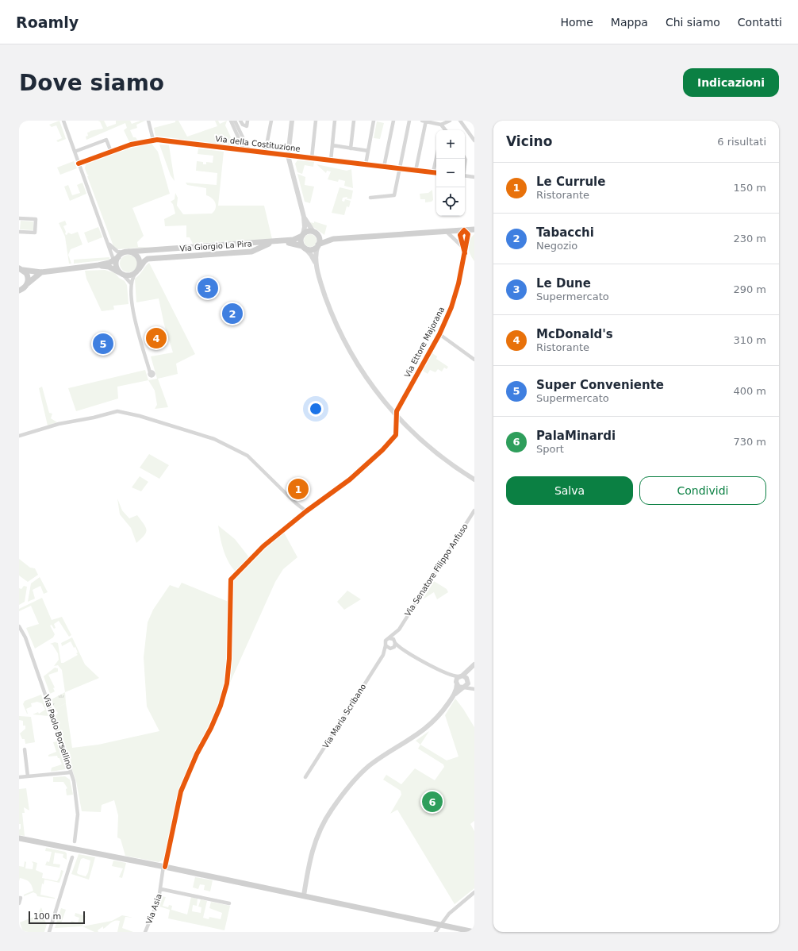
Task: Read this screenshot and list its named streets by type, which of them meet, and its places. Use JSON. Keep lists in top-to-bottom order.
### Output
{
  "streets": {
    "main road": ["Via Giorgio La Pira"],
    "street": [
      "Via della Costituzione",
      "Via Ettore Majorana",
      "Via Senatore Filippo Anfuso",
      "Via Maria Scribano",
      "Via Paolo Borsellino",
      "Via Asia"
    ]
  },
  "crossings": [
    ["Via Ettore Majorana", "Via Asia"]
  ],
  "scale_bar": "100 m",
  "page": {
    "header": "Roamly",
    "nav": [
      "Home",
      "Mappa",
      "Chi siamo",
      "Contatti"
    ],
    "buttons": [
      "Indicazioni",
      ["Salva", "Condividi"]
    ],
    "title": "Dove siamo",
    "heading": ["Vicino", "6 risultati"],
    "map_buttons": ["+", "−"],
    "list": [
      {
        "mark": "1",
        "name": "Le Currule",
        "note": "Ristorante",
        "value": "150 m"
      },
      {
        "mark": "2",
        "name": "Tabacchi",
        "note": "Negozio",
        "value": "230 m"
      },
      {
        "mark": "3",
        "name": "Le Dune",
        "note": "Supermercato",
        "value": "290 m"
      },
      {
        "mark": "4",
        "name": "McDonald's",
        "note": "Ristorante",
        "value": "310 m"
      },
      {
        "mark": "5",
        "name": "Super Conveniente",
        "note": "Supermercato",
        "value": "400 m"
      },
      {
        "mark": "6",
        "name": "PalaMinardi",
        "note": "Sport",
        "value": "730 m"
      }
    ],
    "pins": [
      "3",
      "2",
      "4",
      "5",
      "1",
      "6"
    ],
    "scale": "100 m"
  }
}
